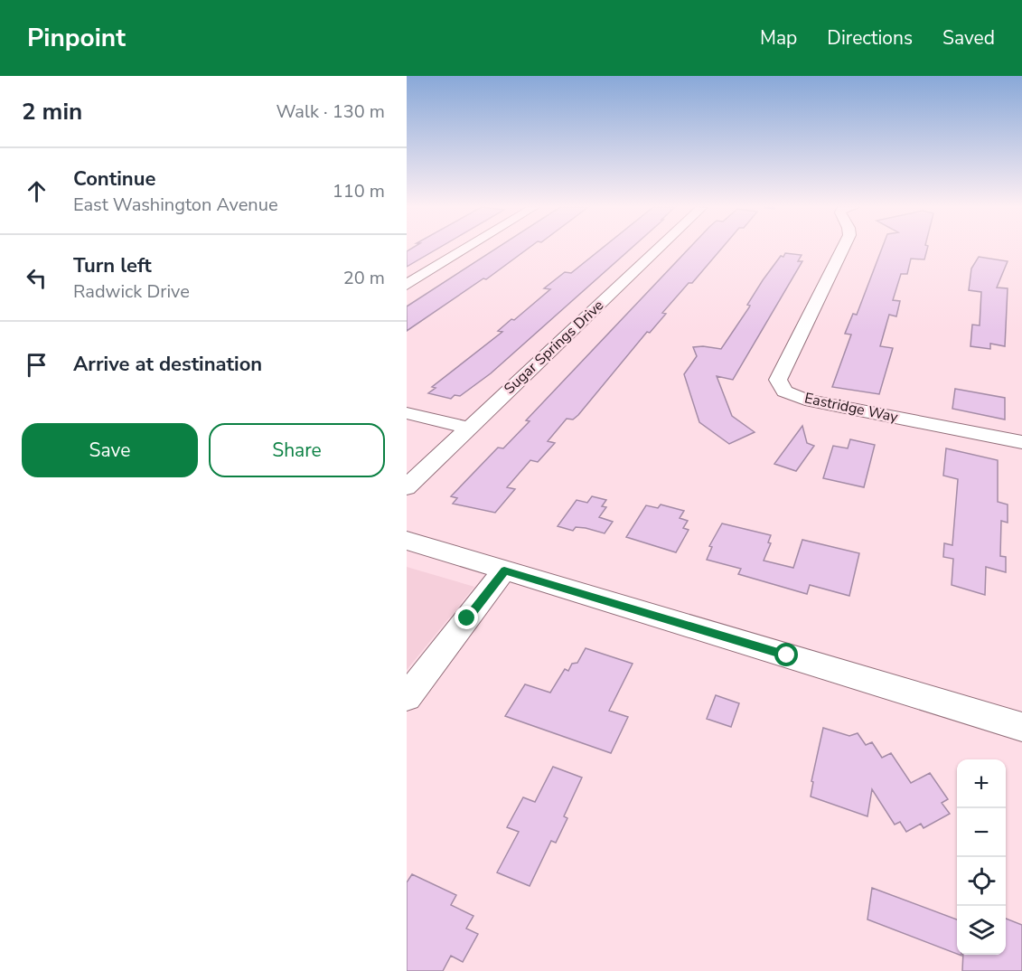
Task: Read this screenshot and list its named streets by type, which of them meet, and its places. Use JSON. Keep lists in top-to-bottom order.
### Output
{
  "streets": {
    "street": ["Sugar Springs Drive", "Eastridge Way"]
  },
  "page": {
    "header": "Pinpoint",
    "nav": ["Map", "Directions", "Saved"],
    "heading": ["2 min", "Walk · 130 m"],
    "list": [
      ["Continue", "East Washington Avenue", "110 m"],
      ["Turn left", "Radwick Drive", "20 m"],
      "Arrive at destination"
    ],
    "buttons": ["Save", "Share"],
    "map_buttons": ["+", "−"]
  }
}
